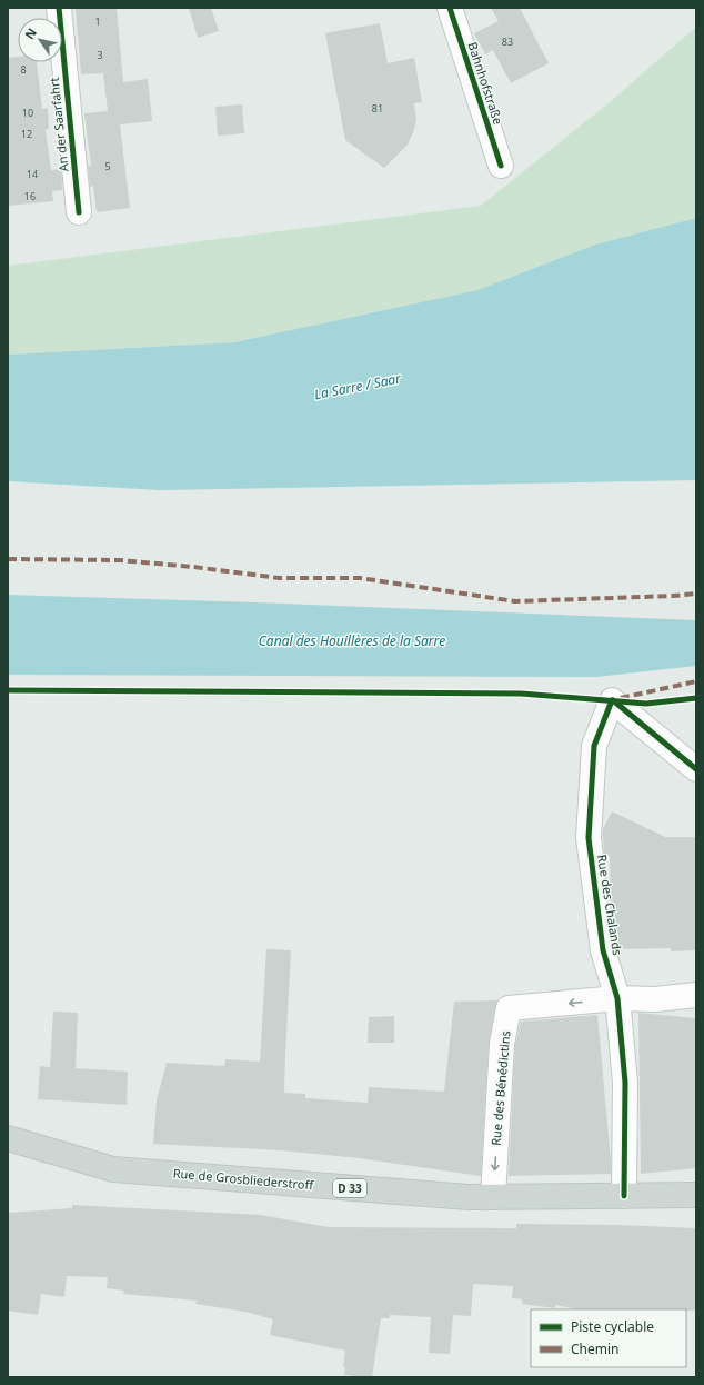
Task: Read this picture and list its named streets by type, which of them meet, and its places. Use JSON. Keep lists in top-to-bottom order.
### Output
{
  "streets": {
    "main road": ["Rue de Grosbliederstroff", "D 33"],
    "street": [
      "Bahnhofstraße",
      "An der Saarfahrt",
      "Rue des Chalands",
      "Rue des Bénédictins"
    ]
  },
  "crossings": [
    ["Rue des Chalands", "Rue des Bénédictins"],
    ["Rue des Chalands", "Rue de Grosbliederstroff"],
    ["Rue des Bénédictins", "Rue de Grosbliederstroff"]
  ],
  "water": ["La Sarre / Saar", "Canal des Houillères de la Sarre"],
  "house_numbers": [
    "1",
    "83",
    "3",
    "8",
    "81",
    "10",
    "12",
    "5",
    "14",
    "16"
  ],
  "legend": ["Piste cyclable", "Chemin"],
  "north": "top left"
}
